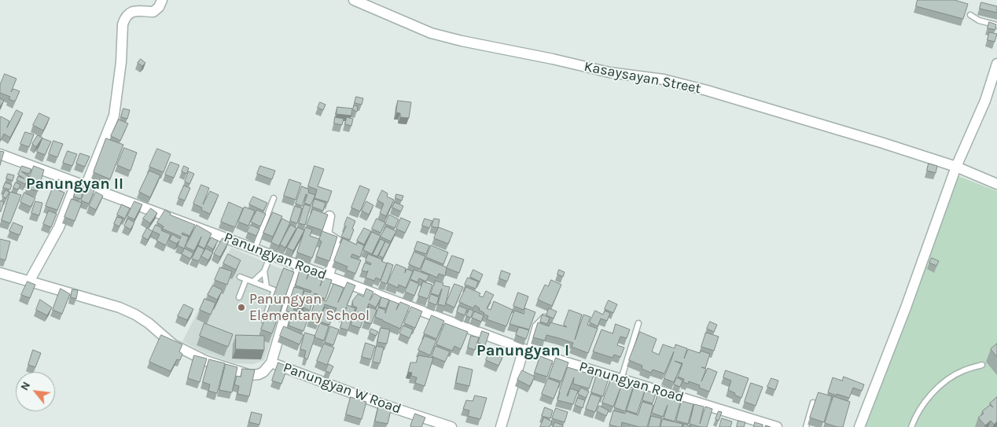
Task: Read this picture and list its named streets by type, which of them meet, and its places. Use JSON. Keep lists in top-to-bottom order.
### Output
{
  "streets": {
    "street": ["Kasaysayan Street", "Panungyan Road", "Panungyan W Road"]
  },
  "districts": ["Panungyan II", "Panungyan I"],
  "places": ["Panungyan Elementary School"],
  "north": "top left"
}
